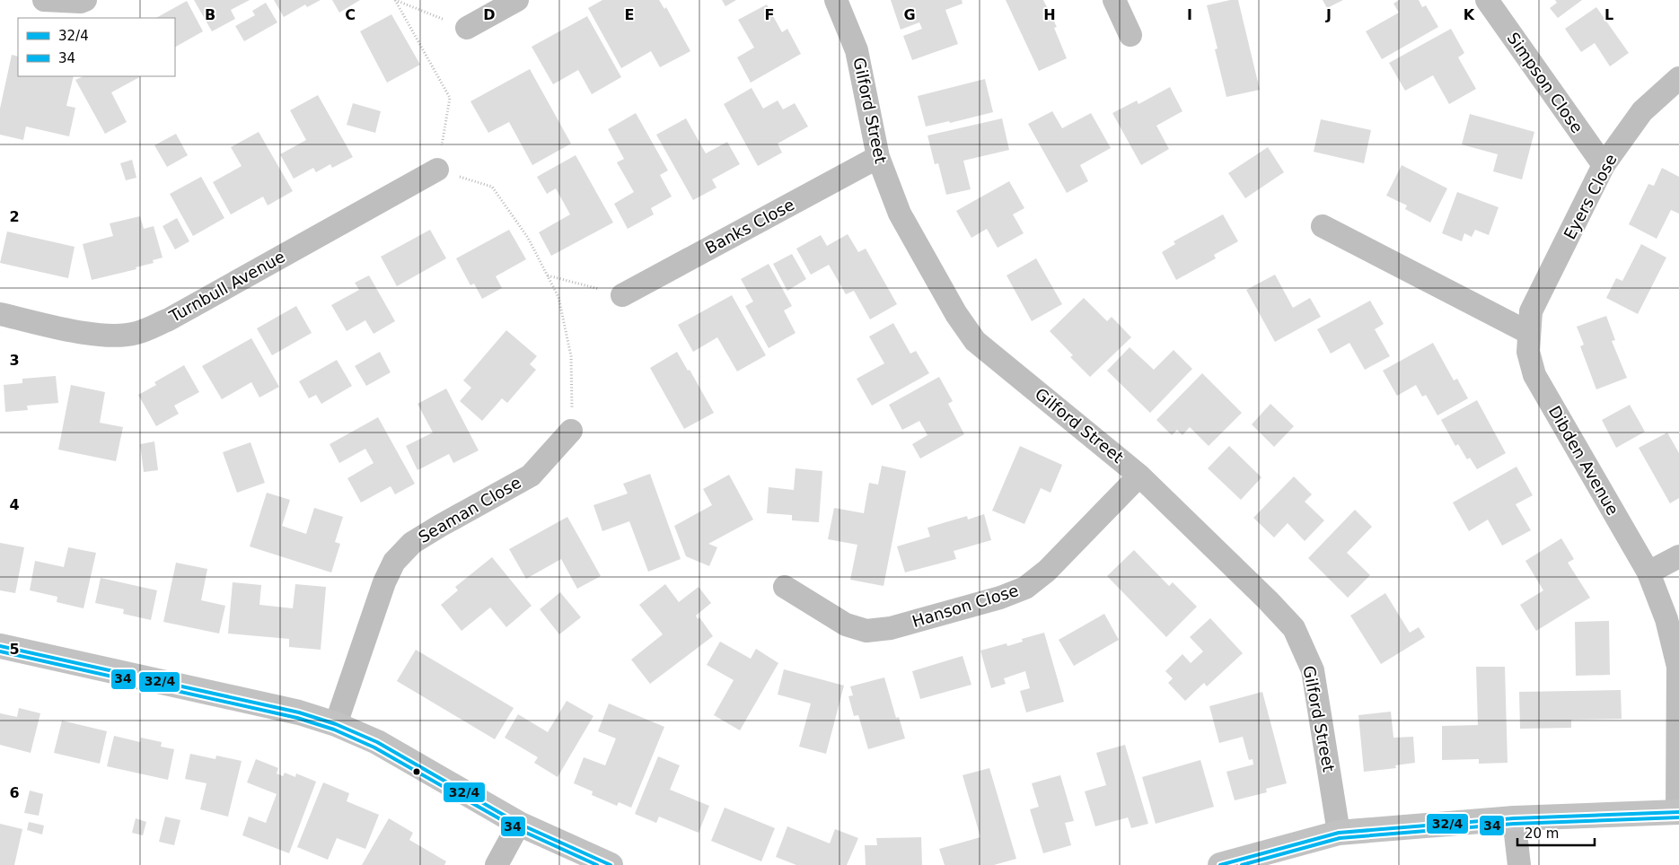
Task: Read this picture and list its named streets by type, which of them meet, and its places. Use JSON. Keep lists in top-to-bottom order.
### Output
{
  "streets": {
    "street": [
      "Simpson Close",
      "Gilford Street",
      "Eyers Close",
      "Banks Close",
      "Turnbull Avenue",
      "Dibden Avenue",
      "Seaman Close",
      "Hanson Close"
    ]
  },
  "crossings": [
    ["Simpson Close", "Eyers Close"],
    ["Gilford Street", "Banks Close"],
    ["Gilford Street", "Hanson Close"],
    ["Eyers Close", "Dibden Avenue"]
  ],
  "lines": ["transit line 32/4", "transit line 34"],
  "legend": ["32/4", "34"],
  "scale_bar": "20 m",
  "grid": {
    "columns": [
      "B",
      "C",
      "D",
      "E",
      "F",
      "G",
      "H",
      "I",
      "J",
      "K",
      "L"
    ],
    "rows": [
      "2",
      "3",
      "4",
      "5",
      "6"
    ]
  }
}
